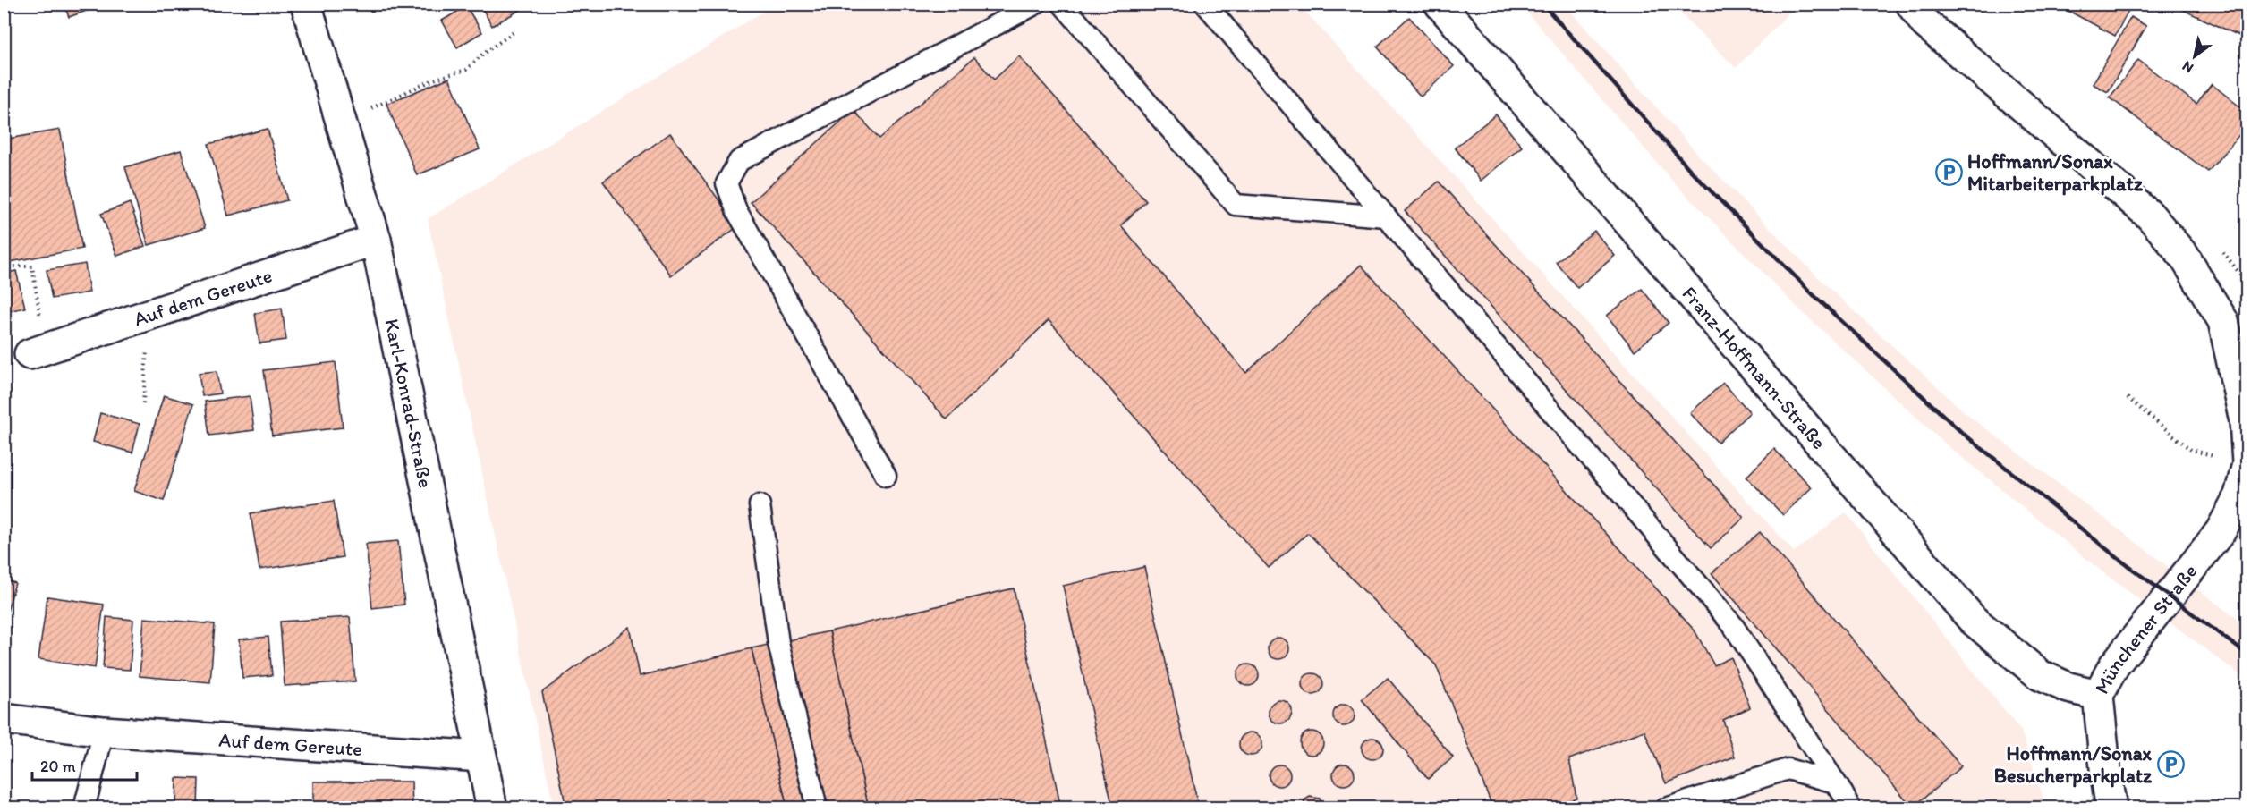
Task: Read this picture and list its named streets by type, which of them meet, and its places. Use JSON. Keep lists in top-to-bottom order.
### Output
{
  "streets": {
    "street": [
      "Auf dem Gereute",
      "Franz-Hoffmann-Straße",
      "Karl-Konrad-Straße",
      "Münchener Straße"
    ]
  },
  "crossings": [
    ["Auf dem Gereute", "Karl-Konrad-Straße"],
    ["Franz-Hoffmann-Straße", "Münchener Straße"]
  ],
  "places": {
    "parking": ["Hoffmann/Sonax Mitarbeiterparkplatz", "Hoffmann/Sonax Besucherparkplatz"]
  },
  "scale_bar": "20 m",
  "north": "bottom left"
}
